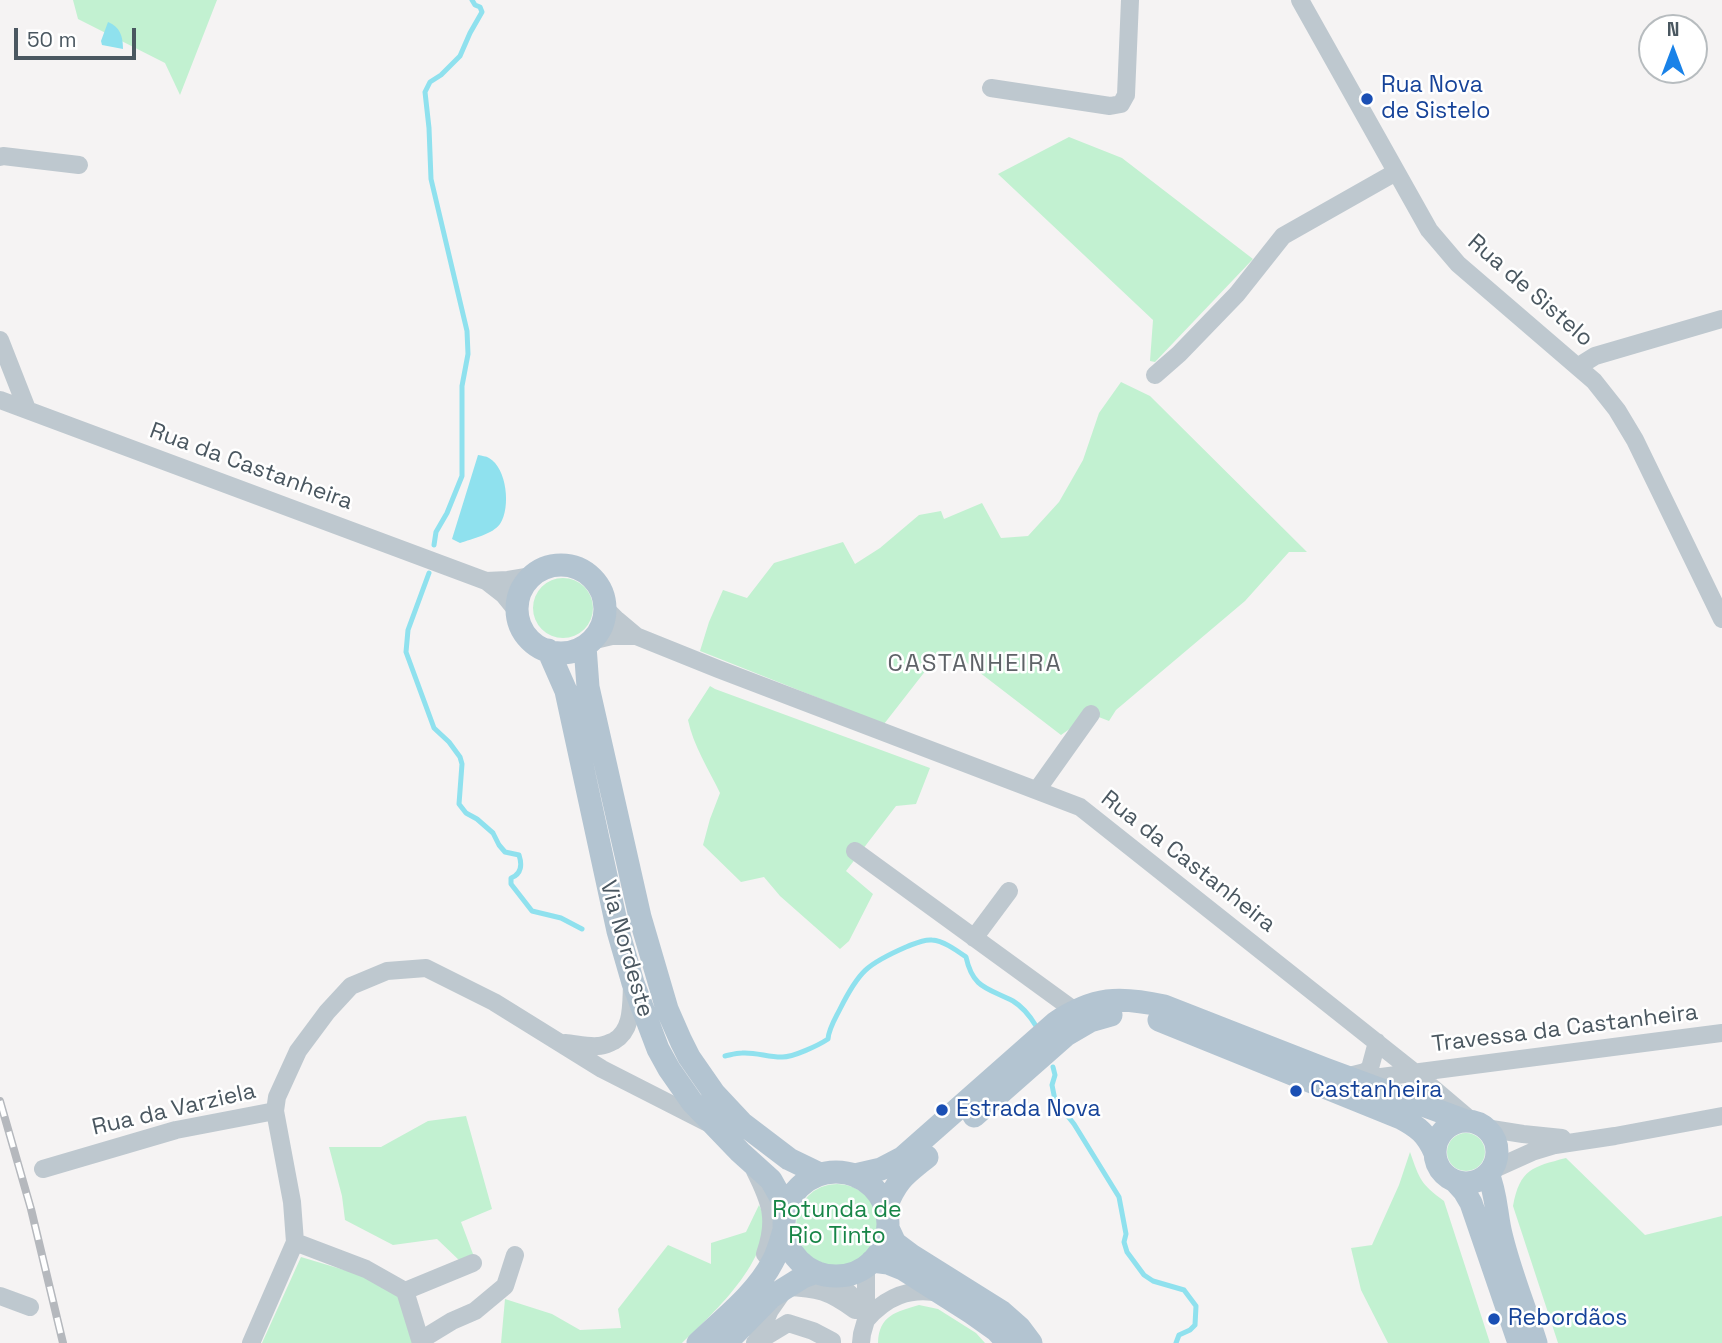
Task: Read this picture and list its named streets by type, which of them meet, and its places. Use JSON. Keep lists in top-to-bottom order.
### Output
{
  "streets": {
    "main road": ["Via Nordeste"],
    "street": [
      "Rua de Sistelo",
      "Rua da Castanheira",
      "Travessa da Castanheira",
      "Rua da Varziela"
    ]
  },
  "crossings": [
    ["Rua da Castanheira", "Via Nordeste"],
    ["Rua da Castanheira", "Travessa da Castanheira"],
    ["Via Nordeste", "Rua da Varziela"]
  ],
  "districts": ["CASTANHEIRA"],
  "parks": ["Rotunda de Rio Tinto"],
  "places": [
    "Rua Nova de Sistelo",
    "Castanheira",
    "Estrada Nova",
    "Rebordãos"
  ],
  "scale_bar": "50 m",
  "north": "top"
}
